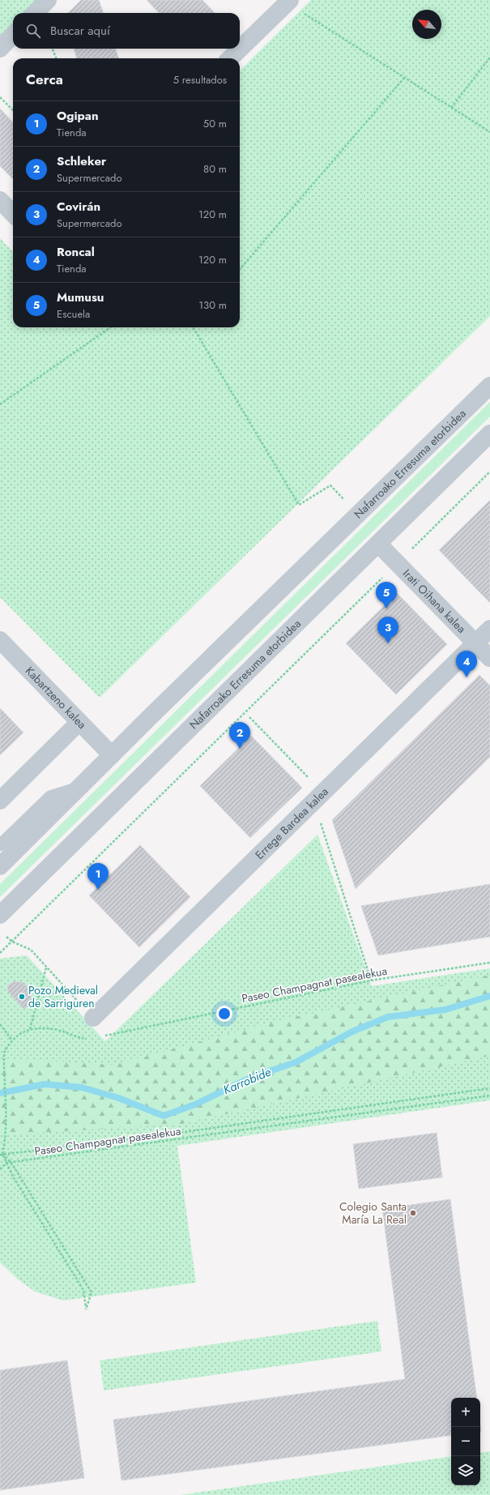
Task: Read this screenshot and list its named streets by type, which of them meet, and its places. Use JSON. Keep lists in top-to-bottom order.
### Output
{
  "streets": {
    "street": [
      "Nafarroako Erresuma etorbidea",
      "Irati Oihana kalea",
      "Kabartzeno kalea",
      "Errege Bardea kalea"
    ],
    "path": ["Paseo Champagnat pasealekua"]
  },
  "crossings": [
    ["Nafarroako Erresuma etorbidea", "Irati Oihana kalea"],
    ["Nafarroako Erresuma etorbidea", "Kabartzeno kalea"],
    ["Irati Oihana kalea", "Errege Bardea kalea"]
  ],
  "water": ["Karrobide"],
  "places": ["Pozo Medieval de Sarriguren", "Colegio Santa María La Real"],
  "north": "top left",
  "page": {
    "search": "Buscar aquí",
    "heading": ["Cerca", "5 resultados"],
    "list": [
      {
        "mark": "1",
        "name": "Ogipan",
        "note": "Tienda",
        "value": "50 m"
      },
      {
        "mark": "2",
        "name": "Schleker",
        "note": "Supermercado",
        "value": "80 m"
      },
      {
        "mark": "3",
        "name": "Covirán",
        "note": "Supermercado",
        "value": "120 m"
      },
      {
        "mark": "4",
        "name": "Roncal",
        "note": "Tienda",
        "value": "120 m"
      },
      {
        "mark": "5",
        "name": "Mumusu",
        "note": "Escuela",
        "value": "130 m"
      }
    ],
    "pins": [
      "5",
      "3",
      "4",
      "2",
      "1"
    ],
    "map_buttons": ["+", "−"]
  }
}
